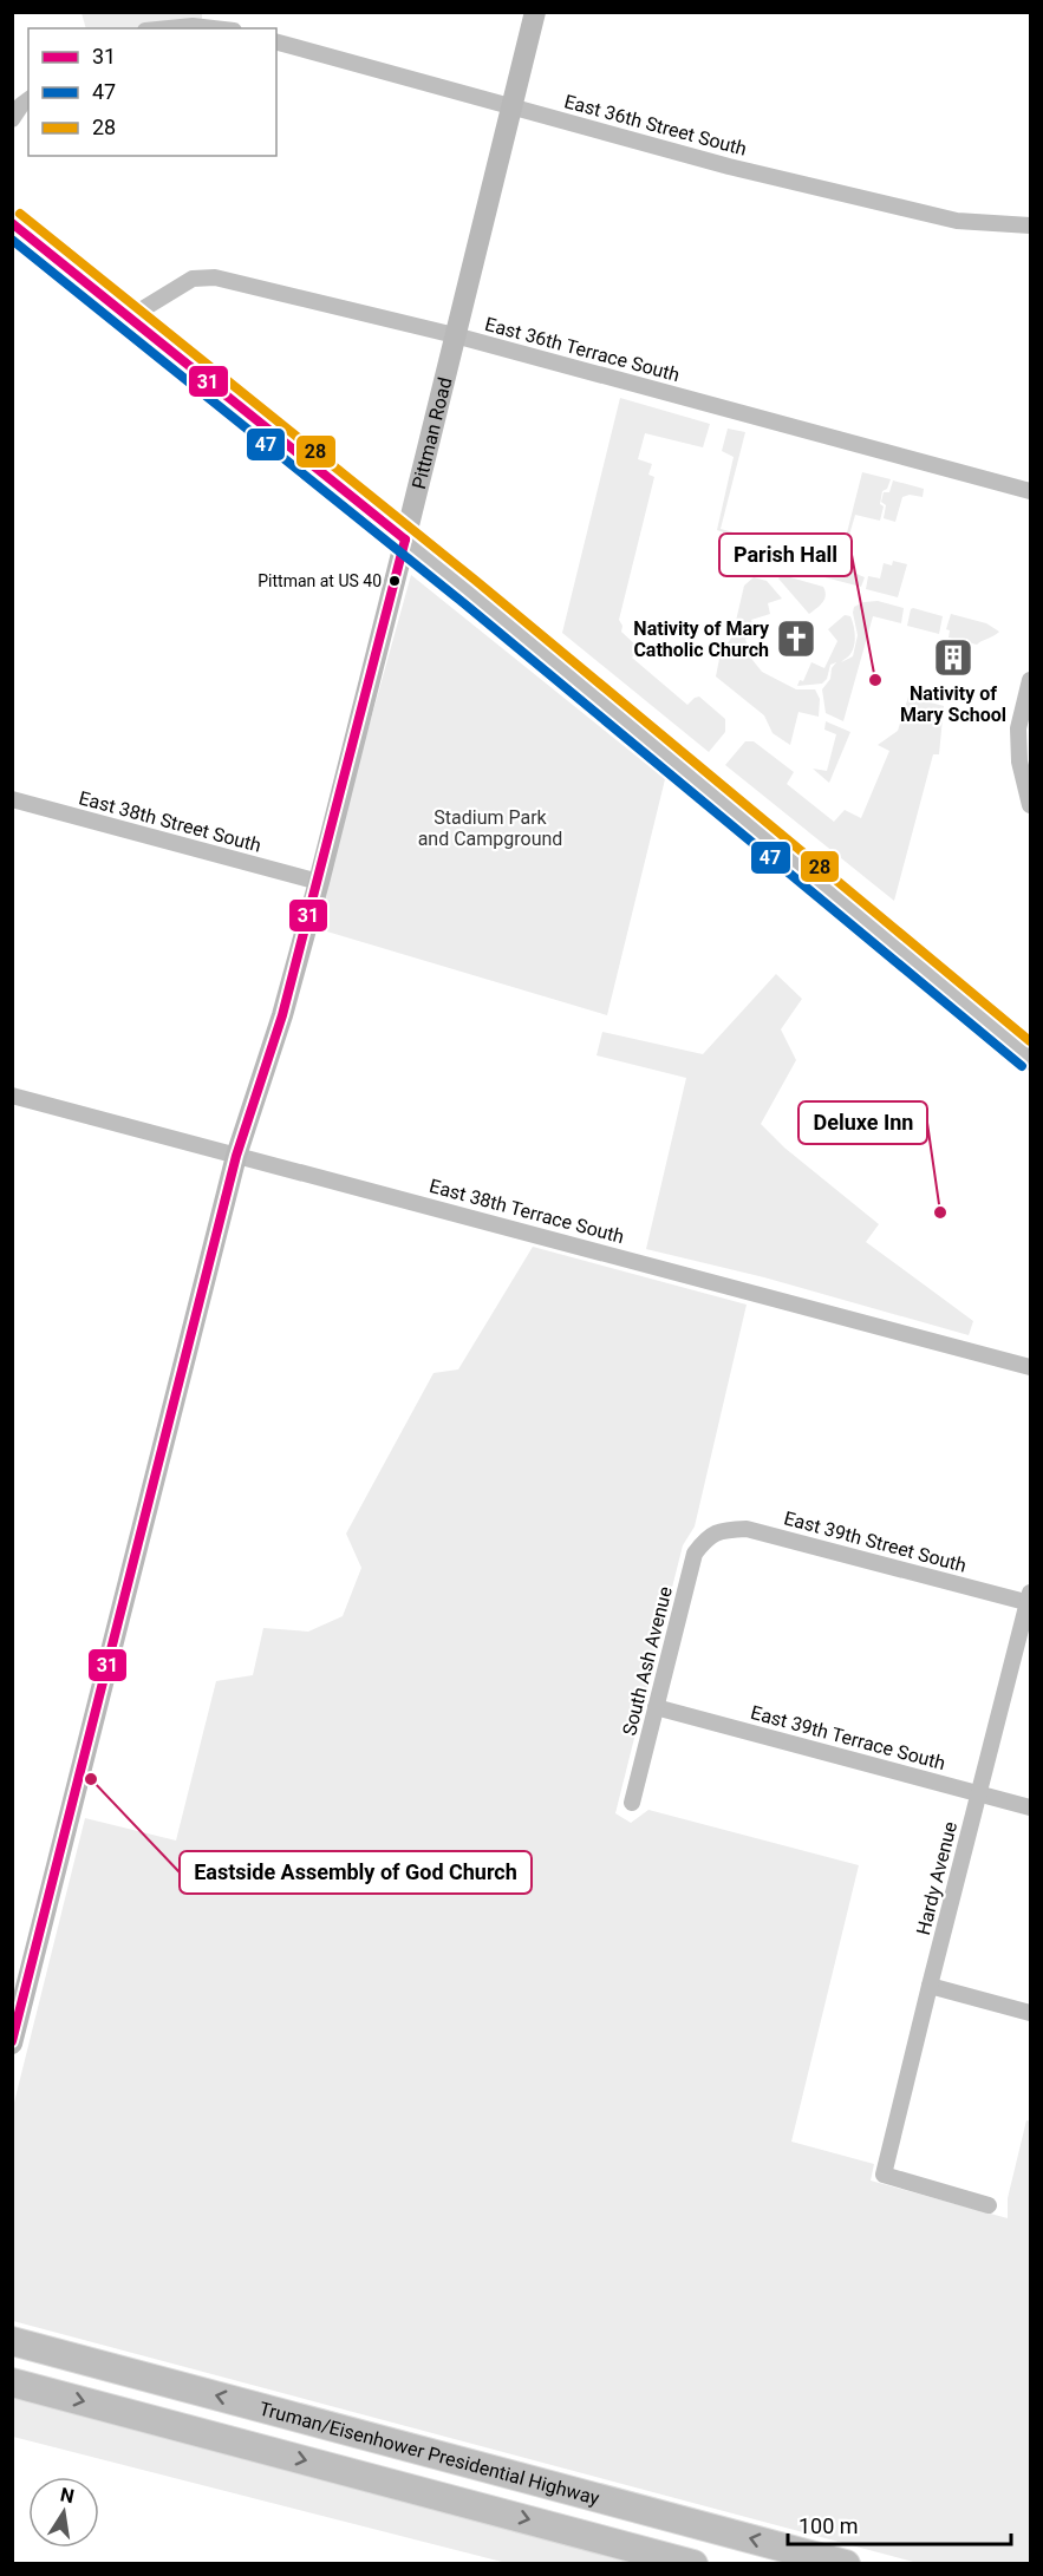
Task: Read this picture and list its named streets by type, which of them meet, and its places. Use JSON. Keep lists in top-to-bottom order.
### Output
{
  "streets": {
    "highway": ["Truman/Eisenhower Presidential Highway"],
    "street": [
      "East 36th Street South",
      "East 36th Terrace South",
      "Pittman Road",
      "East 38th Street South",
      "East 38th Terrace South",
      "East 39th Street South",
      "South Ash Avenue",
      "East 39th Terrace South",
      "Hardy Avenue"
    ]
  },
  "crossings": [
    ["East 36th Street South", "Pittman Road"],
    ["East 36th Terrace South", "Pittman Road"],
    ["Pittman Road", "East 38th Street South"],
    ["Pittman Road", "East 38th Terrace South"],
    ["East 39th Street South", "South Ash Avenue"],
    ["East 39th Street South", "Hardy Avenue"],
    ["South Ash Avenue", "East 39th Terrace South"],
    ["East 39th Terrace South", "Hardy Avenue"]
  ],
  "parks": ["Stadium Park and Campground"],
  "places": {
    "other": [
      "Pittman at US 40",
      "Parish Hall",
      "Deluxe Inn",
      "Eastside Assembly of God Church"
    ],
    "church": ["Nativity of Mary Catholic Church"],
    "building": ["Nativity of Mary School"]
  },
  "lines": ["transit line 28", "transit line 31", "transit line 47"],
  "legend": ["31", "47", "28"],
  "scale_bar": "100 m",
  "north": "top"
}
